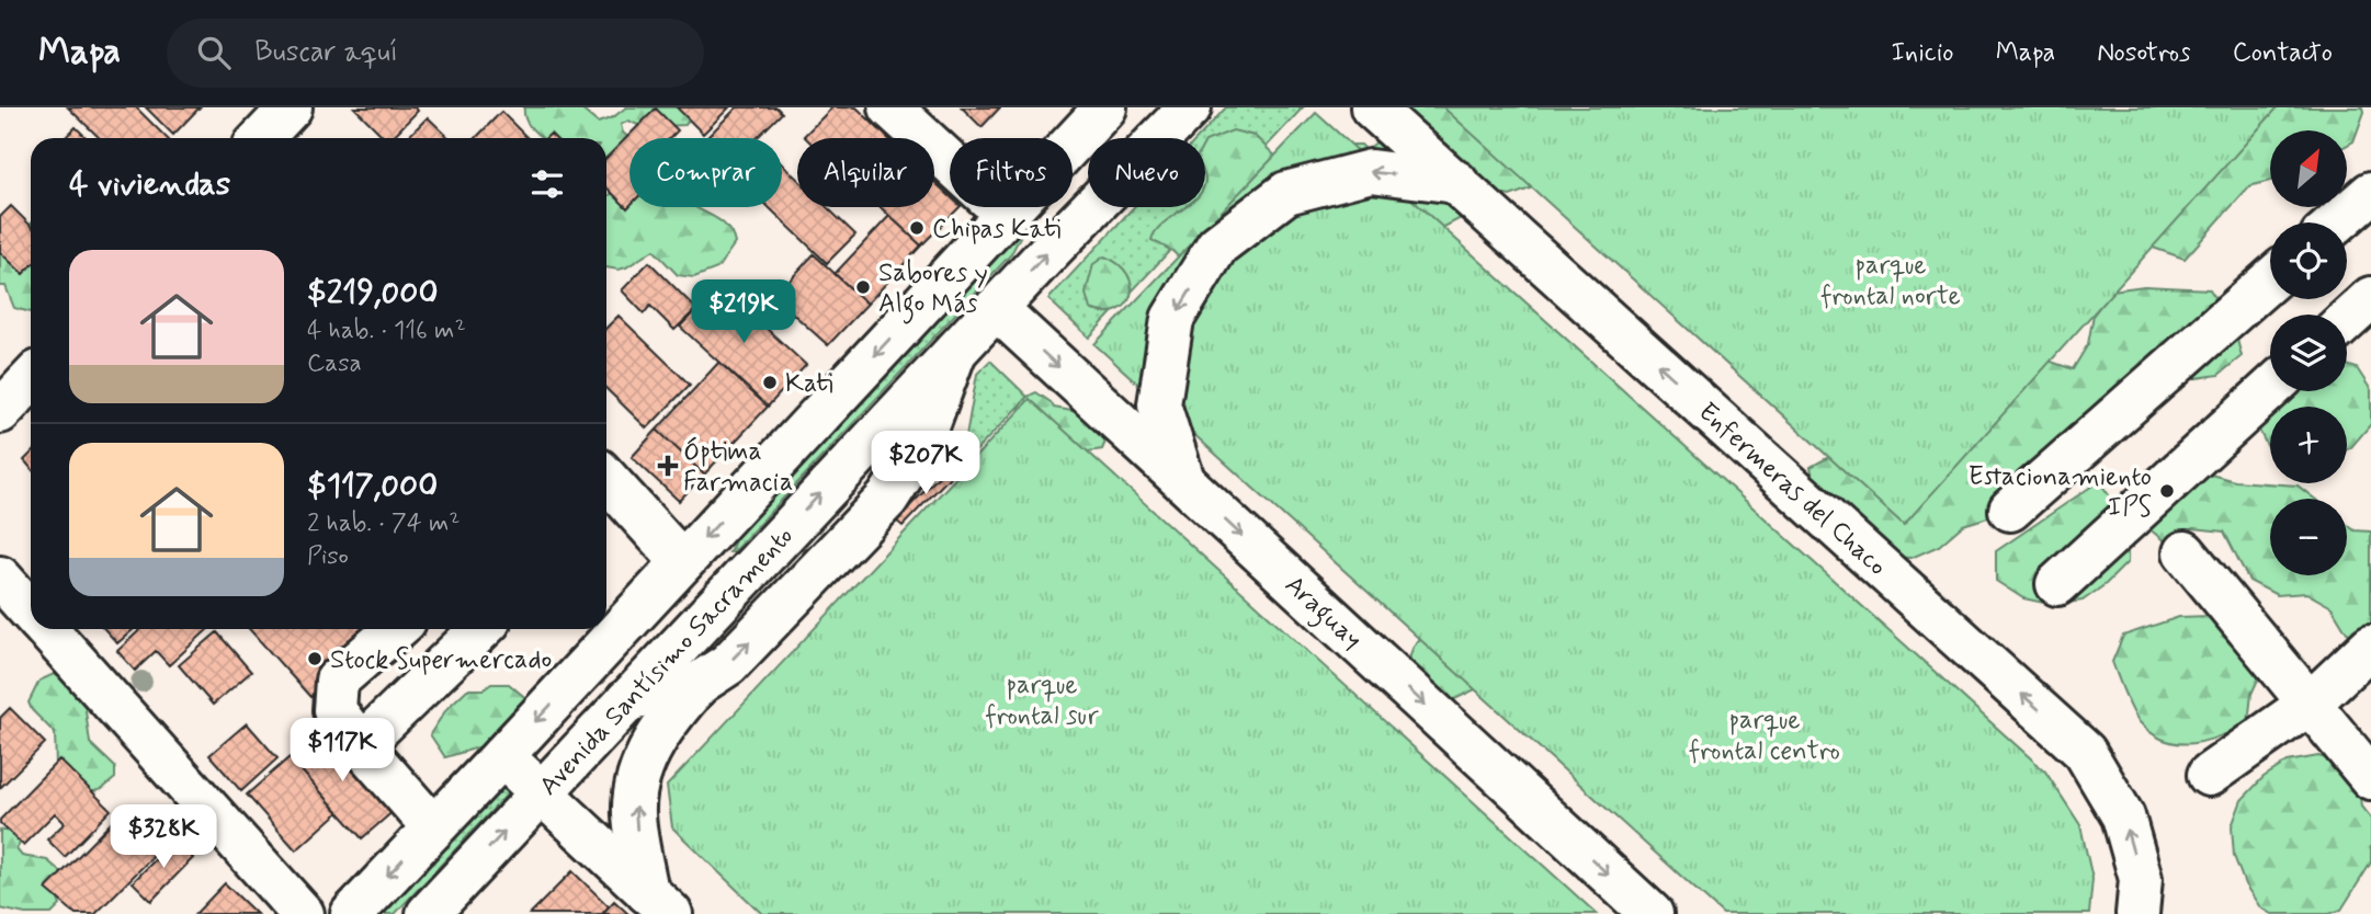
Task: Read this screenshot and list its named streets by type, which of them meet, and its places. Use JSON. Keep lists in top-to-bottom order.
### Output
{
  "streets": {
    "main road": ["Enfermeras del Chaco", "Araguay", "Avenida Santísimo Sacramento"]
  },
  "crossings": [
    ["Araguay", "Avenida Santísimo Sacramento"]
  ],
  "one_way": ["Enfermeras del Chaco", "Araguay"],
  "parks": ["parque frontal norte", "parque frontal sur", "parque frontal centro"],
  "places": {
    "other": [
      "Chipas Kati",
      "Sabores y Algo Más",
      "Kati",
      "Estacionamiento IPS",
      "Stock Supermercado"
    ],
    "health": ["Óptima Farmacia"]
  },
  "north": "top right",
  "page": {
    "header": "Mapa",
    "search": "Buscar aquí",
    "nav": [
      "Inicio",
      "Mapa",
      "Nosotros",
      "Contacto"
    ],
    "map_buttons": ["+", "−"],
    "chip": [
      "Comprar",
      "Alquilar",
      "Filtros",
      "Nuevo"
    ],
    "heading": "4 viviendas",
    "list": [
      {
        "name": "$219,000",
        "note": "4 hab. · 116 m² · Casa"
      },
      {
        "name": "$117,000",
        "note": "2 hab. · 74 m² · Piso"
      }
    ],
    "price": [
      "$219K",
      "$207K",
      "$117K",
      "$328K"
    ]
  }
}
